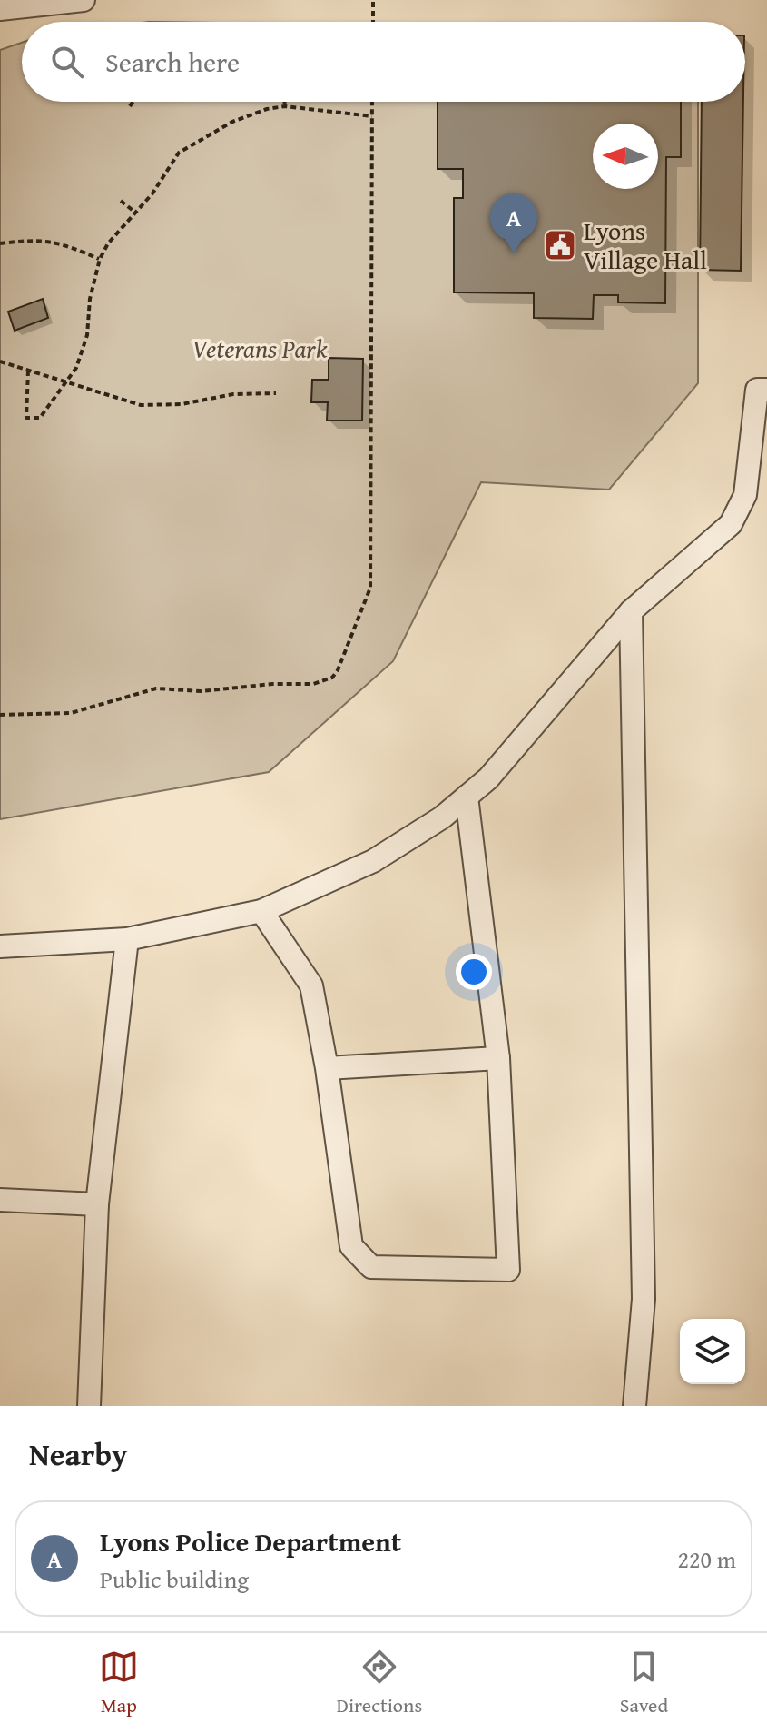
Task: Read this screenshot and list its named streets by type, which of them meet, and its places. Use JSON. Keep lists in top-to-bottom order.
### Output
{
  "parks": ["Veterans Park"],
  "places": {
    "public building": ["Lyons Village Hall"]
  },
  "north": "left",
  "page": {
    "search": "Search here",
    "pins": "A",
    "heading": "Nearby",
    "list": [
      {
        "mark": "A",
        "name": "Lyons Police Department",
        "note": "Public building",
        "value": "220 m"
      }
    ],
    "nav": ["Map", "Directions", "Saved"]
  }
}
